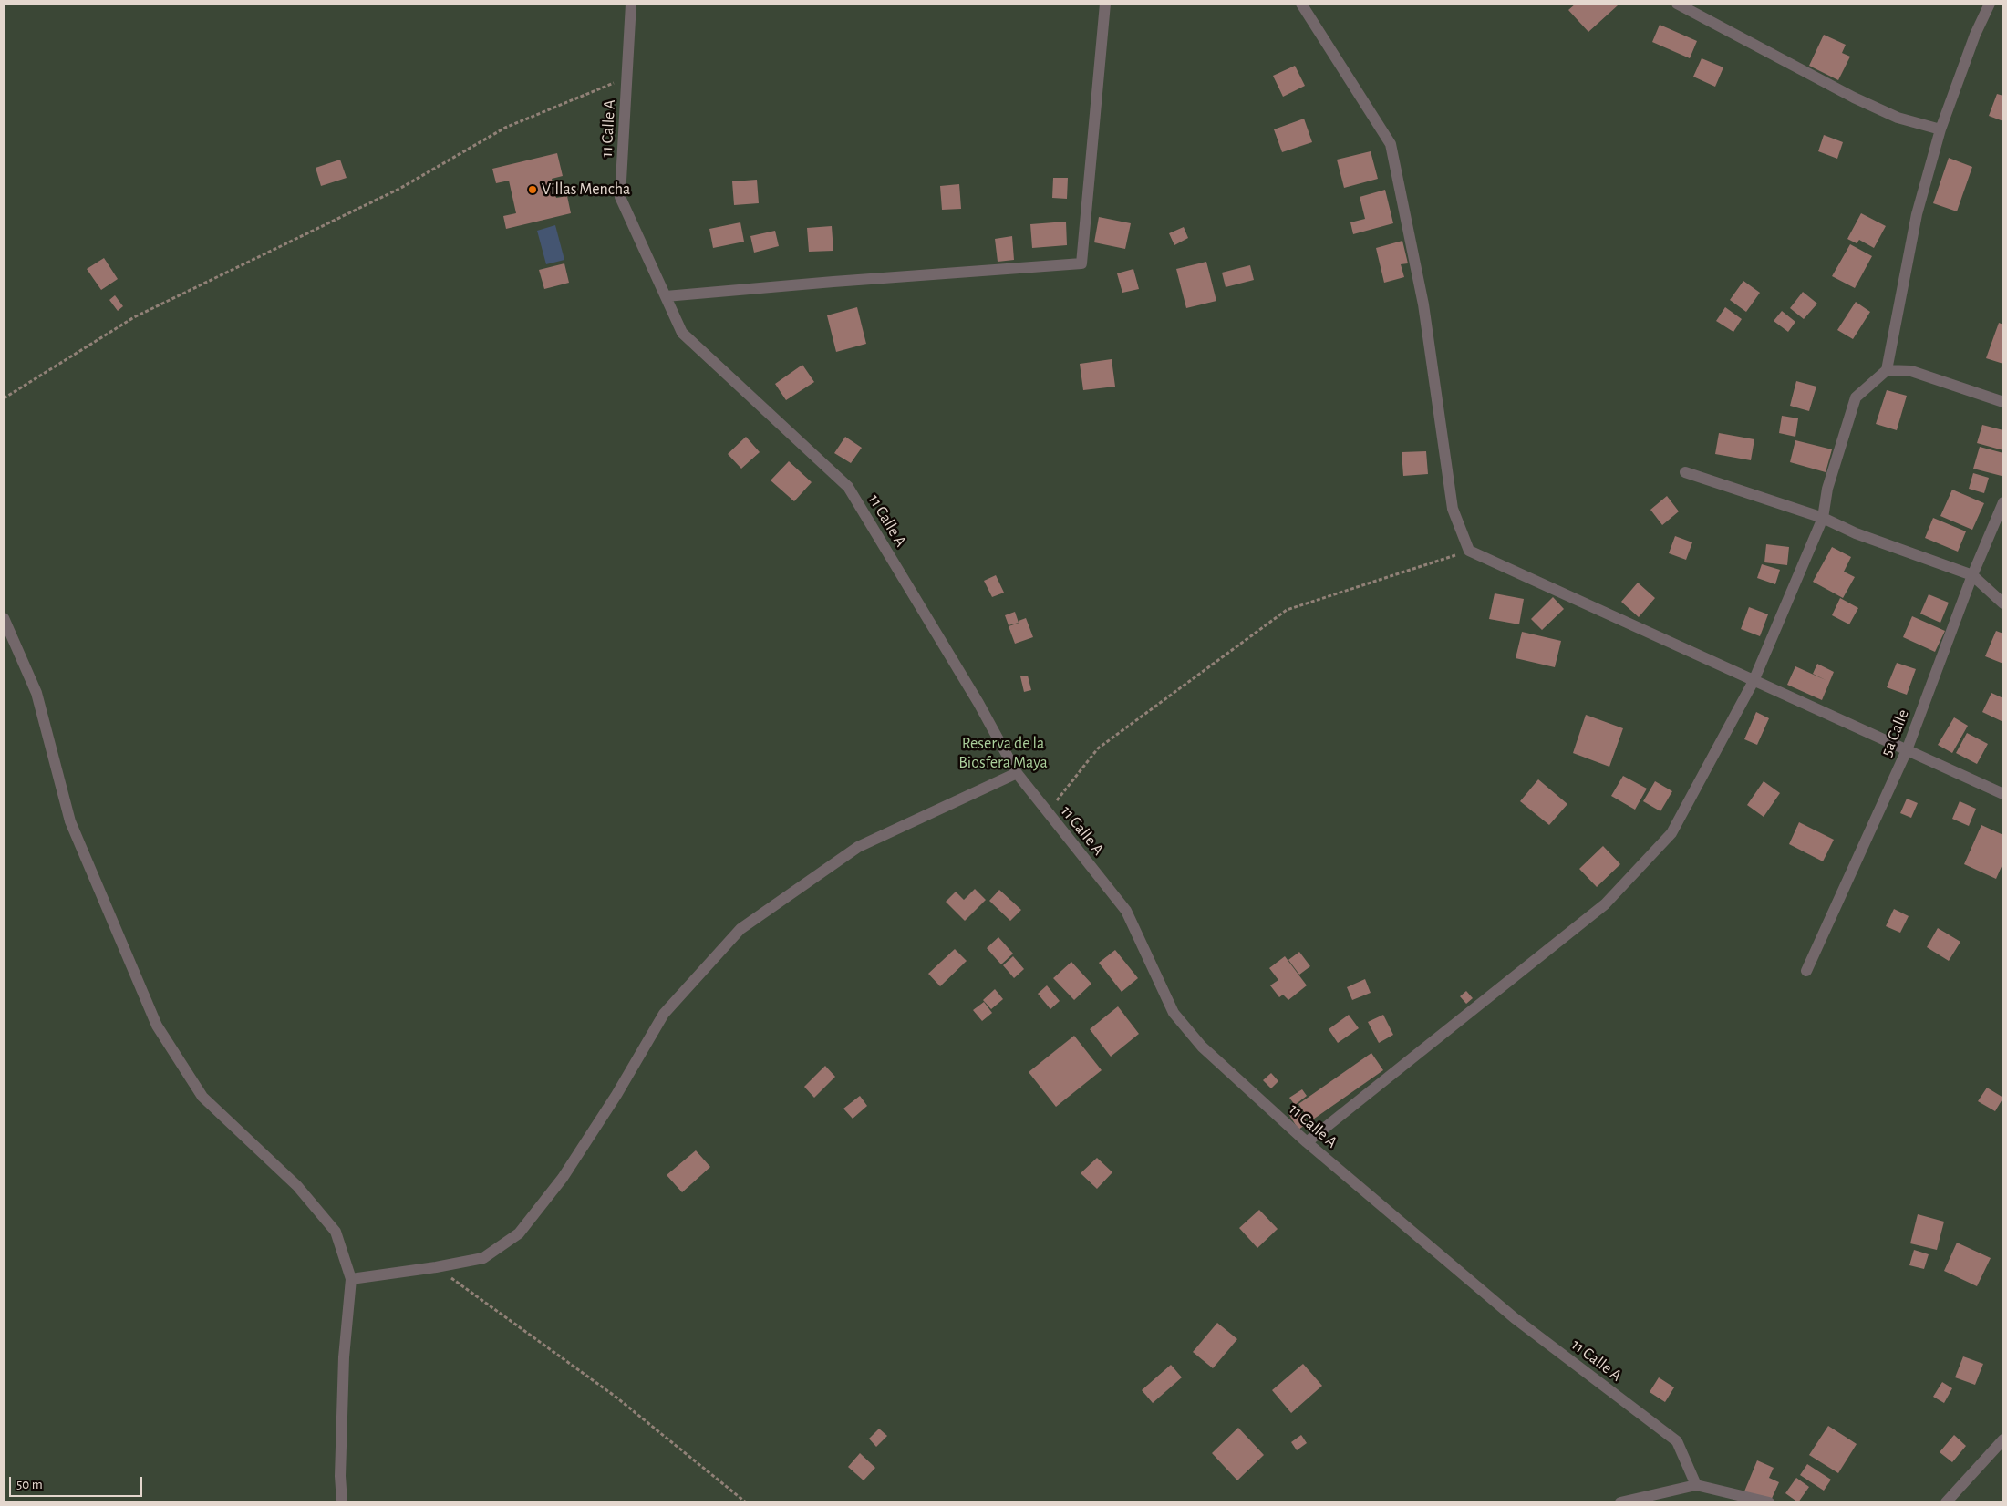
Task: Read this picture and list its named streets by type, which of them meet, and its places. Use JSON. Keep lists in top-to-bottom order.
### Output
{
  "streets": {
    "street": ["11 Calle A", "5a Calle"]
  },
  "parks": ["Reserva de la Biosfera Maya"],
  "places": ["Villas Mencha"],
  "scale_bar": "50 m"
}
